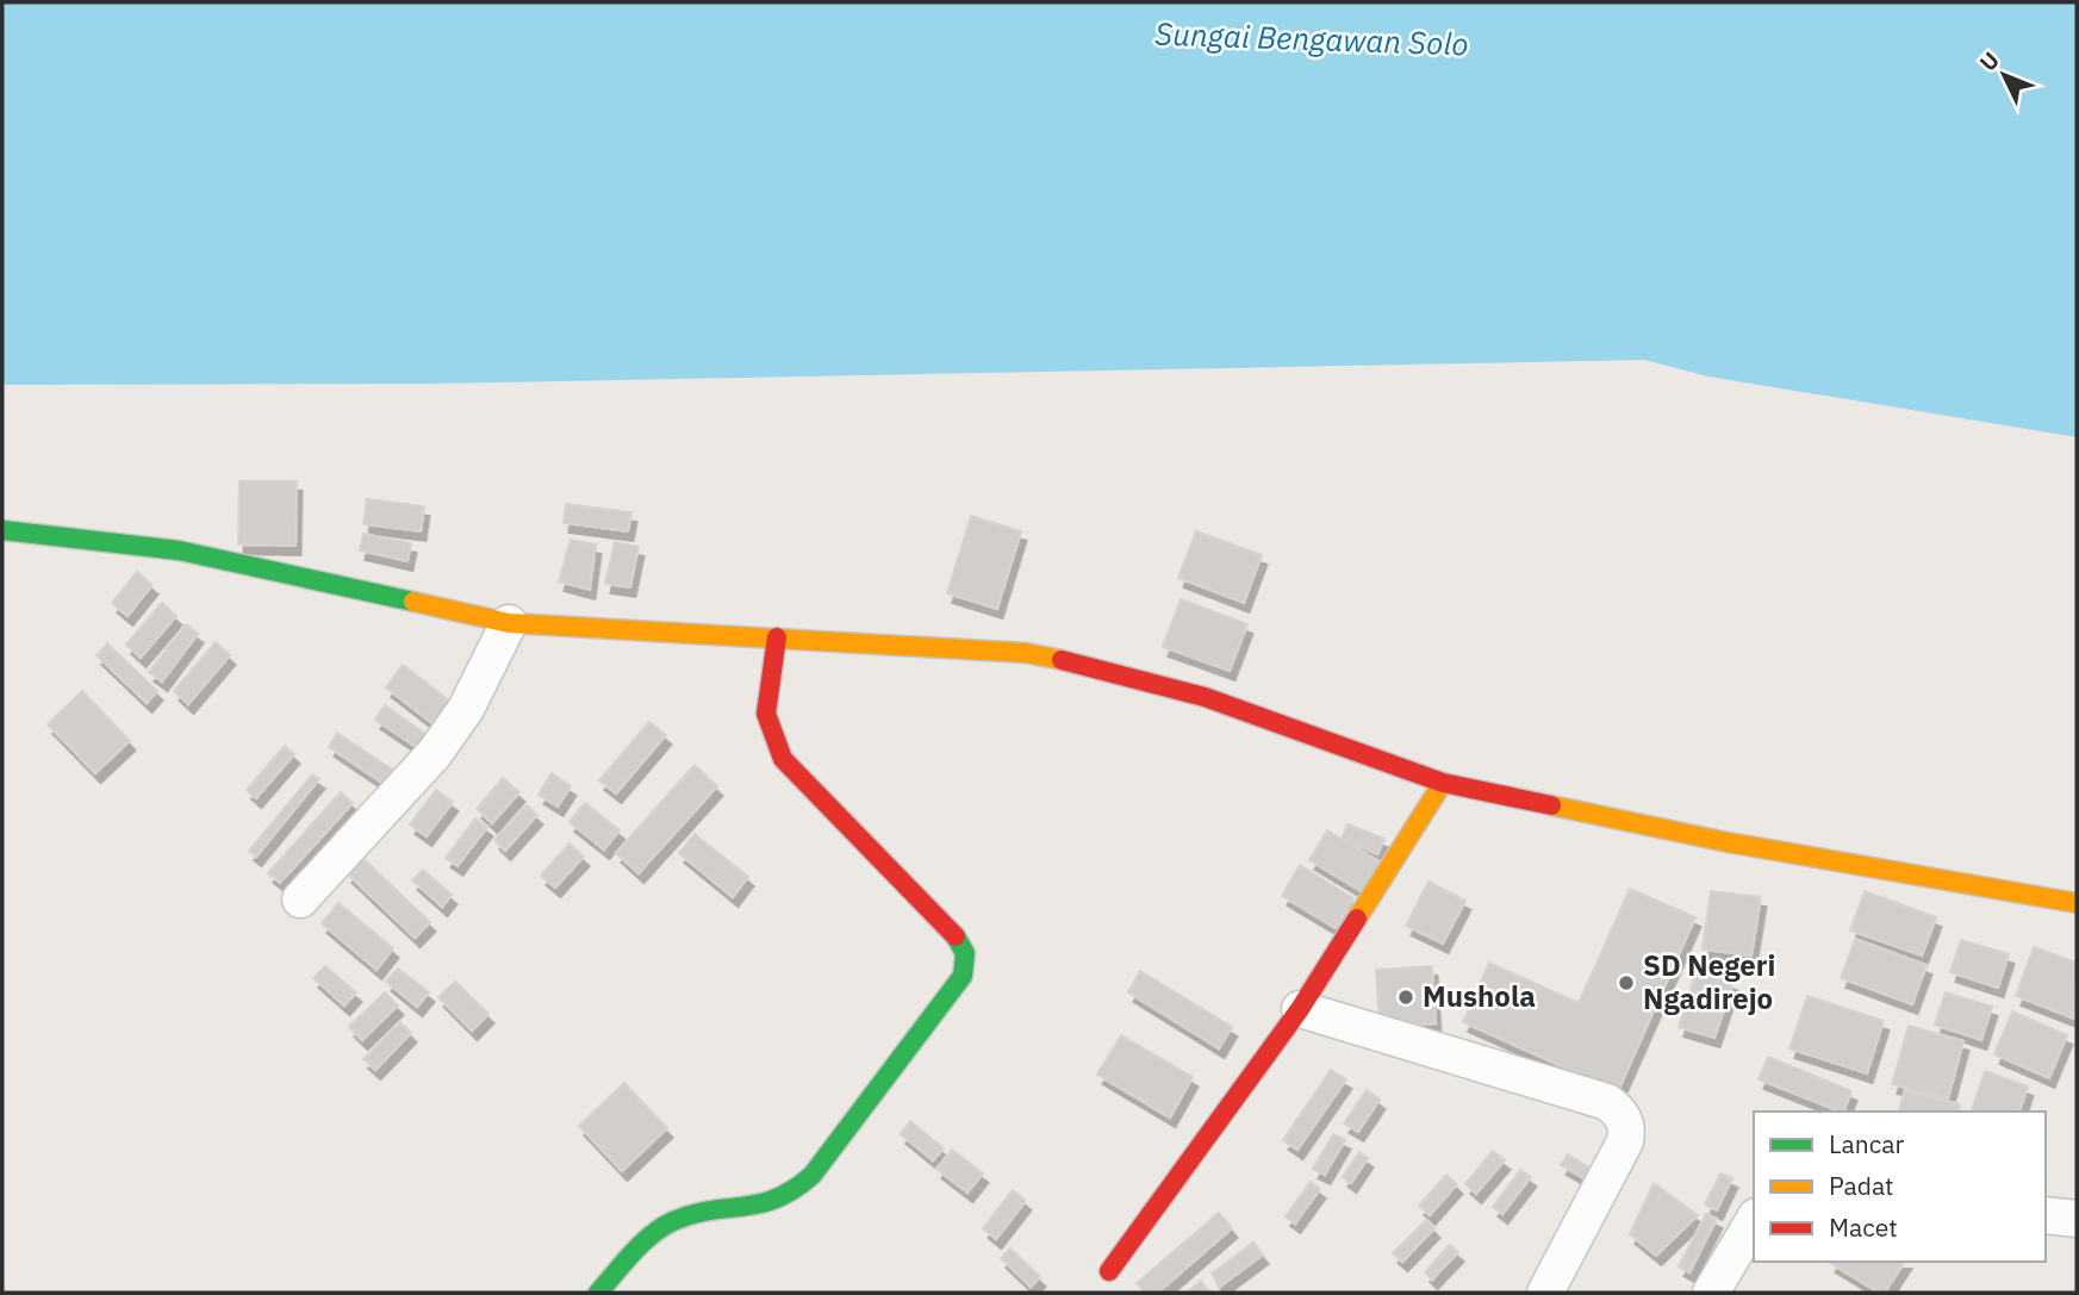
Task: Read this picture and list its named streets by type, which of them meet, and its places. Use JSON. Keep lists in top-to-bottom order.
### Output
{
  "water": ["Sungai Bengawan Solo"],
  "places": ["SD Negeri Ngadirejo", "Mushola"],
  "legend": ["Lancar", "Padat", "Macet"],
  "north": "top left"
}
